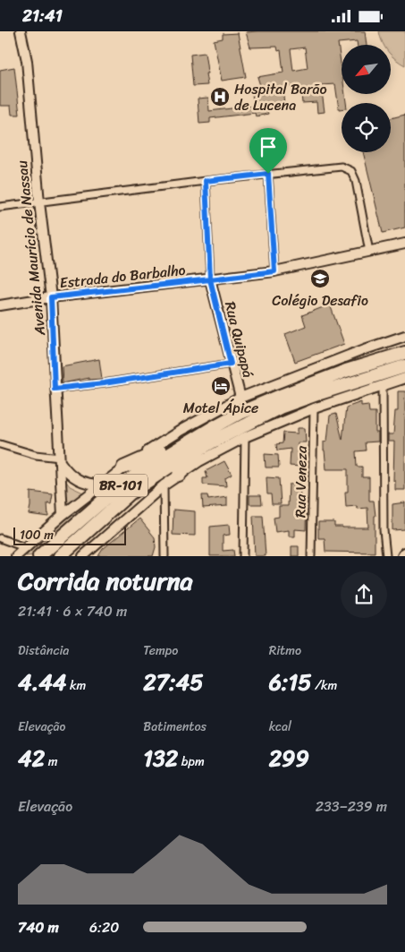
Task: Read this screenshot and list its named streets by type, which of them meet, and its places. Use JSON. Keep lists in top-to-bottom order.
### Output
{
  "streets": {
    "highway": ["BR-101"],
    "main road": ["Avenida Maurício de Nassau", "Estrada do Barbalho", "Rua Quipapá"],
    "street": ["Rua Veneza"]
  },
  "crossings": [
    ["Avenida Maurício de Nassau", "Estrada do Barbalho"],
    ["Estrada do Barbalho", "Rua Quipapá"]
  ],
  "places": {
    "hospital": ["Hospital Barão de Lucena"],
    "school or university": ["Colégio Desafio"],
    "hotel": ["Motel Ápice"]
  },
  "scale_bar": "100 m",
  "north": "bottom left",
  "page": {
    "status": "21:41",
    "scale": "100 m",
    "heading": ["Corrida noturna", "21:41 · 6 × 740 m"],
    "stats": [
      ["Distância", "4.44 km"],
      ["Tempo", "27:45"],
      ["Ritmo", "6:15 /km"],
      ["Elevação", "42 m"],
      ["Batimentos", "132 bpm"],
      ["kcal", "299"]
    ],
    "chart": ["Elevação", "233–239 m"],
    "list": [
      {
        "name": "740 m",
        "note": "6:20"
      }
    ]
  }
}
